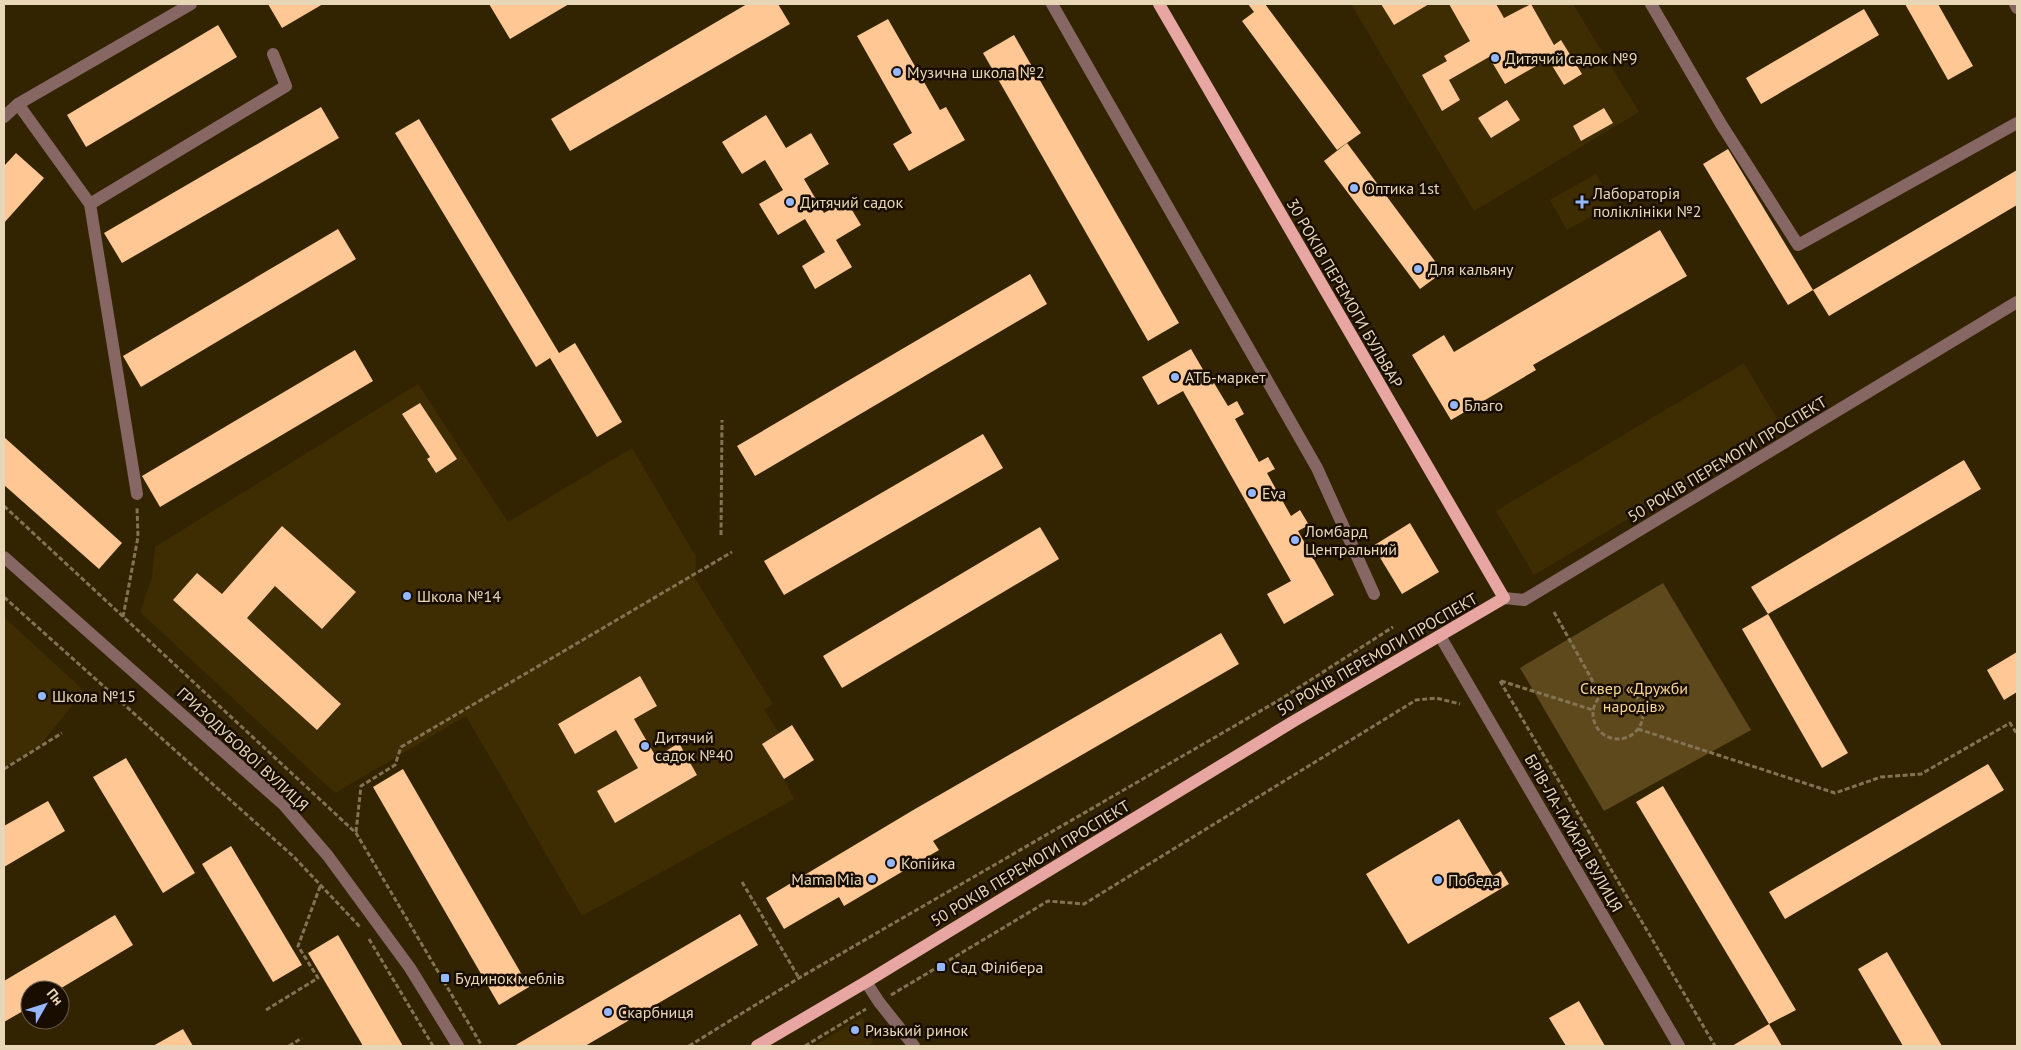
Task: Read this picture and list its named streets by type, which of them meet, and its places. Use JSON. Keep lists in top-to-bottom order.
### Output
{
  "streets": {
    "main road": ["30 РОКІВ ПЕРЕМОГИ БУЛЬВАР", "50 РОКІВ ПЕРЕМОГИ ПРОСПЕКТ"],
    "street": ["ГРИЗОДУБОВОЇ ВУЛИЦЯ", "БРІВ-ЛА-ГАЙАРД ВУЛИЦЯ"]
  },
  "crossings": [
    ["30 РОКІВ ПЕРЕМОГИ БУЛЬВАР", "50 РОКІВ ПЕРЕМОГИ ПРОСПЕКТ"],
    ["50 РОКІВ ПЕРЕМОГИ ПРОСПЕКТ", "БРІВ-ЛА-ГАЙАРД ВУЛИЦЯ"]
  ],
  "parks": ["Сквер «Дружби народів»"],
  "places": {
    "other": [
      "Дитячий садок №9",
      "Музична школа №2",
      "Оптика 1st",
      "Дитячий садок",
      "Для кальяну",
      "АТБ-маркет",
      "Благо",
      "Eva",
      "Ломбард Центральний",
      "Школа №14",
      "Школа №15",
      "Дитячий садок №40",
      "Копійка",
      "Mama Mia",
      "Победа",
      "Скарбниця",
      "Ризький ринок"
    ],
    "health": ["Лабораторія поліклініки №2"],
    "transit": ["Сад Філібера", "Будинок меблів"]
  },
  "north": "top right"
}
